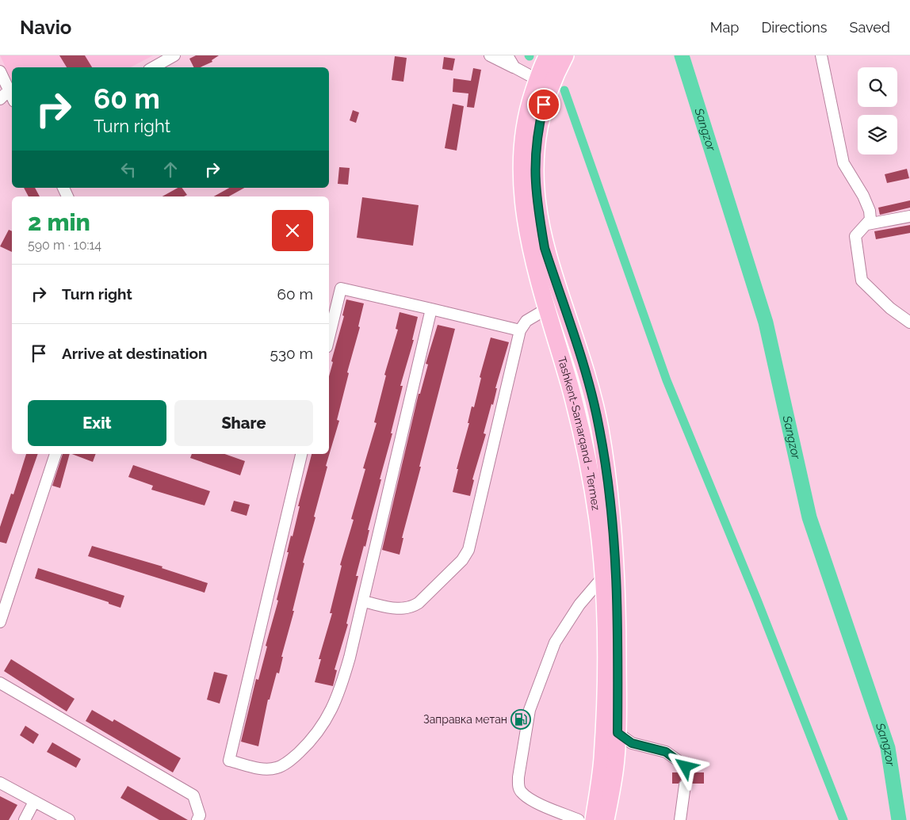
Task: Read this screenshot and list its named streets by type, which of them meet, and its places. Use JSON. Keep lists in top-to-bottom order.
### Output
{
  "streets": {
    "highway": ["Tashkent-Samarqand - Termez"]
  },
  "water": ["Sangzor"],
  "places": {
    "fuel station": ["Заправка метан"]
  },
  "page": {
    "header": "Navio",
    "nav": ["Map", "Directions", "Saved"],
    "turn": ["60 m", "Turn right"],
    "heading": ["2 min", "590 m · 10:14"],
    "list": [
      {
        "name": "Turn right",
        "value": "60 m"
      },
      {
        "name": "Arrive at destination",
        "value": "530 m"
      }
    ],
    "buttons": ["Exit", "Share"]
  }
}
